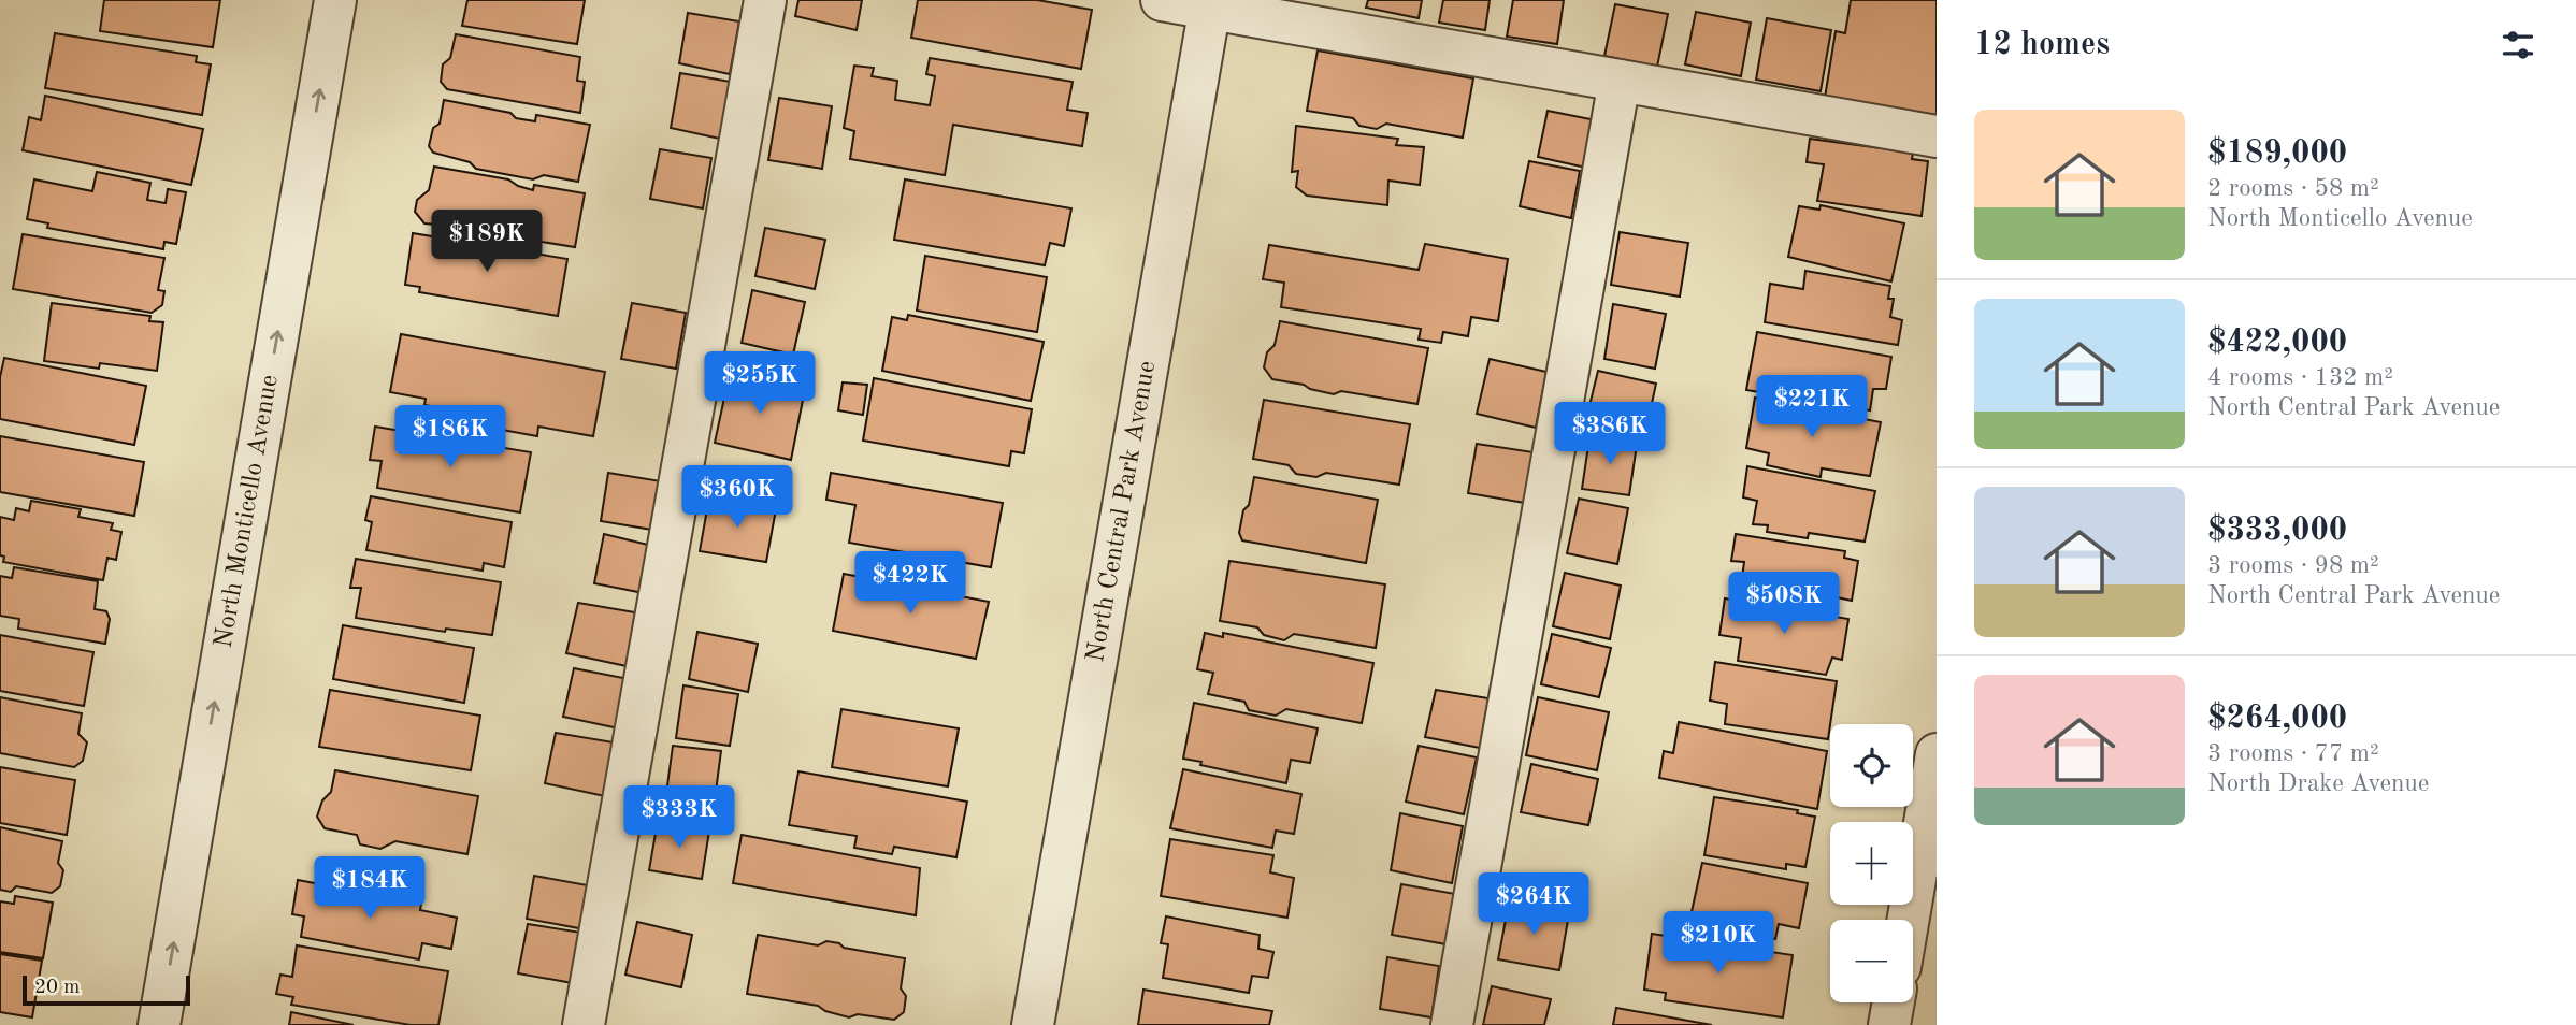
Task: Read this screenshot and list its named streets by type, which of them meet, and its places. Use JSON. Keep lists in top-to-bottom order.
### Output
{
  "streets": {
    "street": ["North Monticello Avenue", "North Central Park Avenue"]
  },
  "one_way": ["North Monticello Avenue"],
  "scale_bar": "20 m",
  "page": {
    "heading": "12 homes",
    "list": [
      {
        "name": "$189,000",
        "note": "2 rooms · 58 m² · North Monticello Avenue"
      },
      {
        "name": "$422,000",
        "note": "4 rooms · 132 m² · North Central Park Avenue"
      },
      {
        "name": "$333,000",
        "note": "3 rooms · 98 m² · North Central Park Avenue"
      },
      {
        "name": "$264,000",
        "note": "3 rooms · 77 m² · North Drake Avenue"
      }
    ],
    "price": [
      "$189K",
      "$255K",
      "$221K",
      "$386K",
      "$186K",
      "$360K",
      "$422K",
      "$508K",
      "$333K",
      "$184K",
      "$264K",
      "$210K"
    ],
    "map_buttons": ["+", "−"],
    "scale": "20 m"
  }
}
